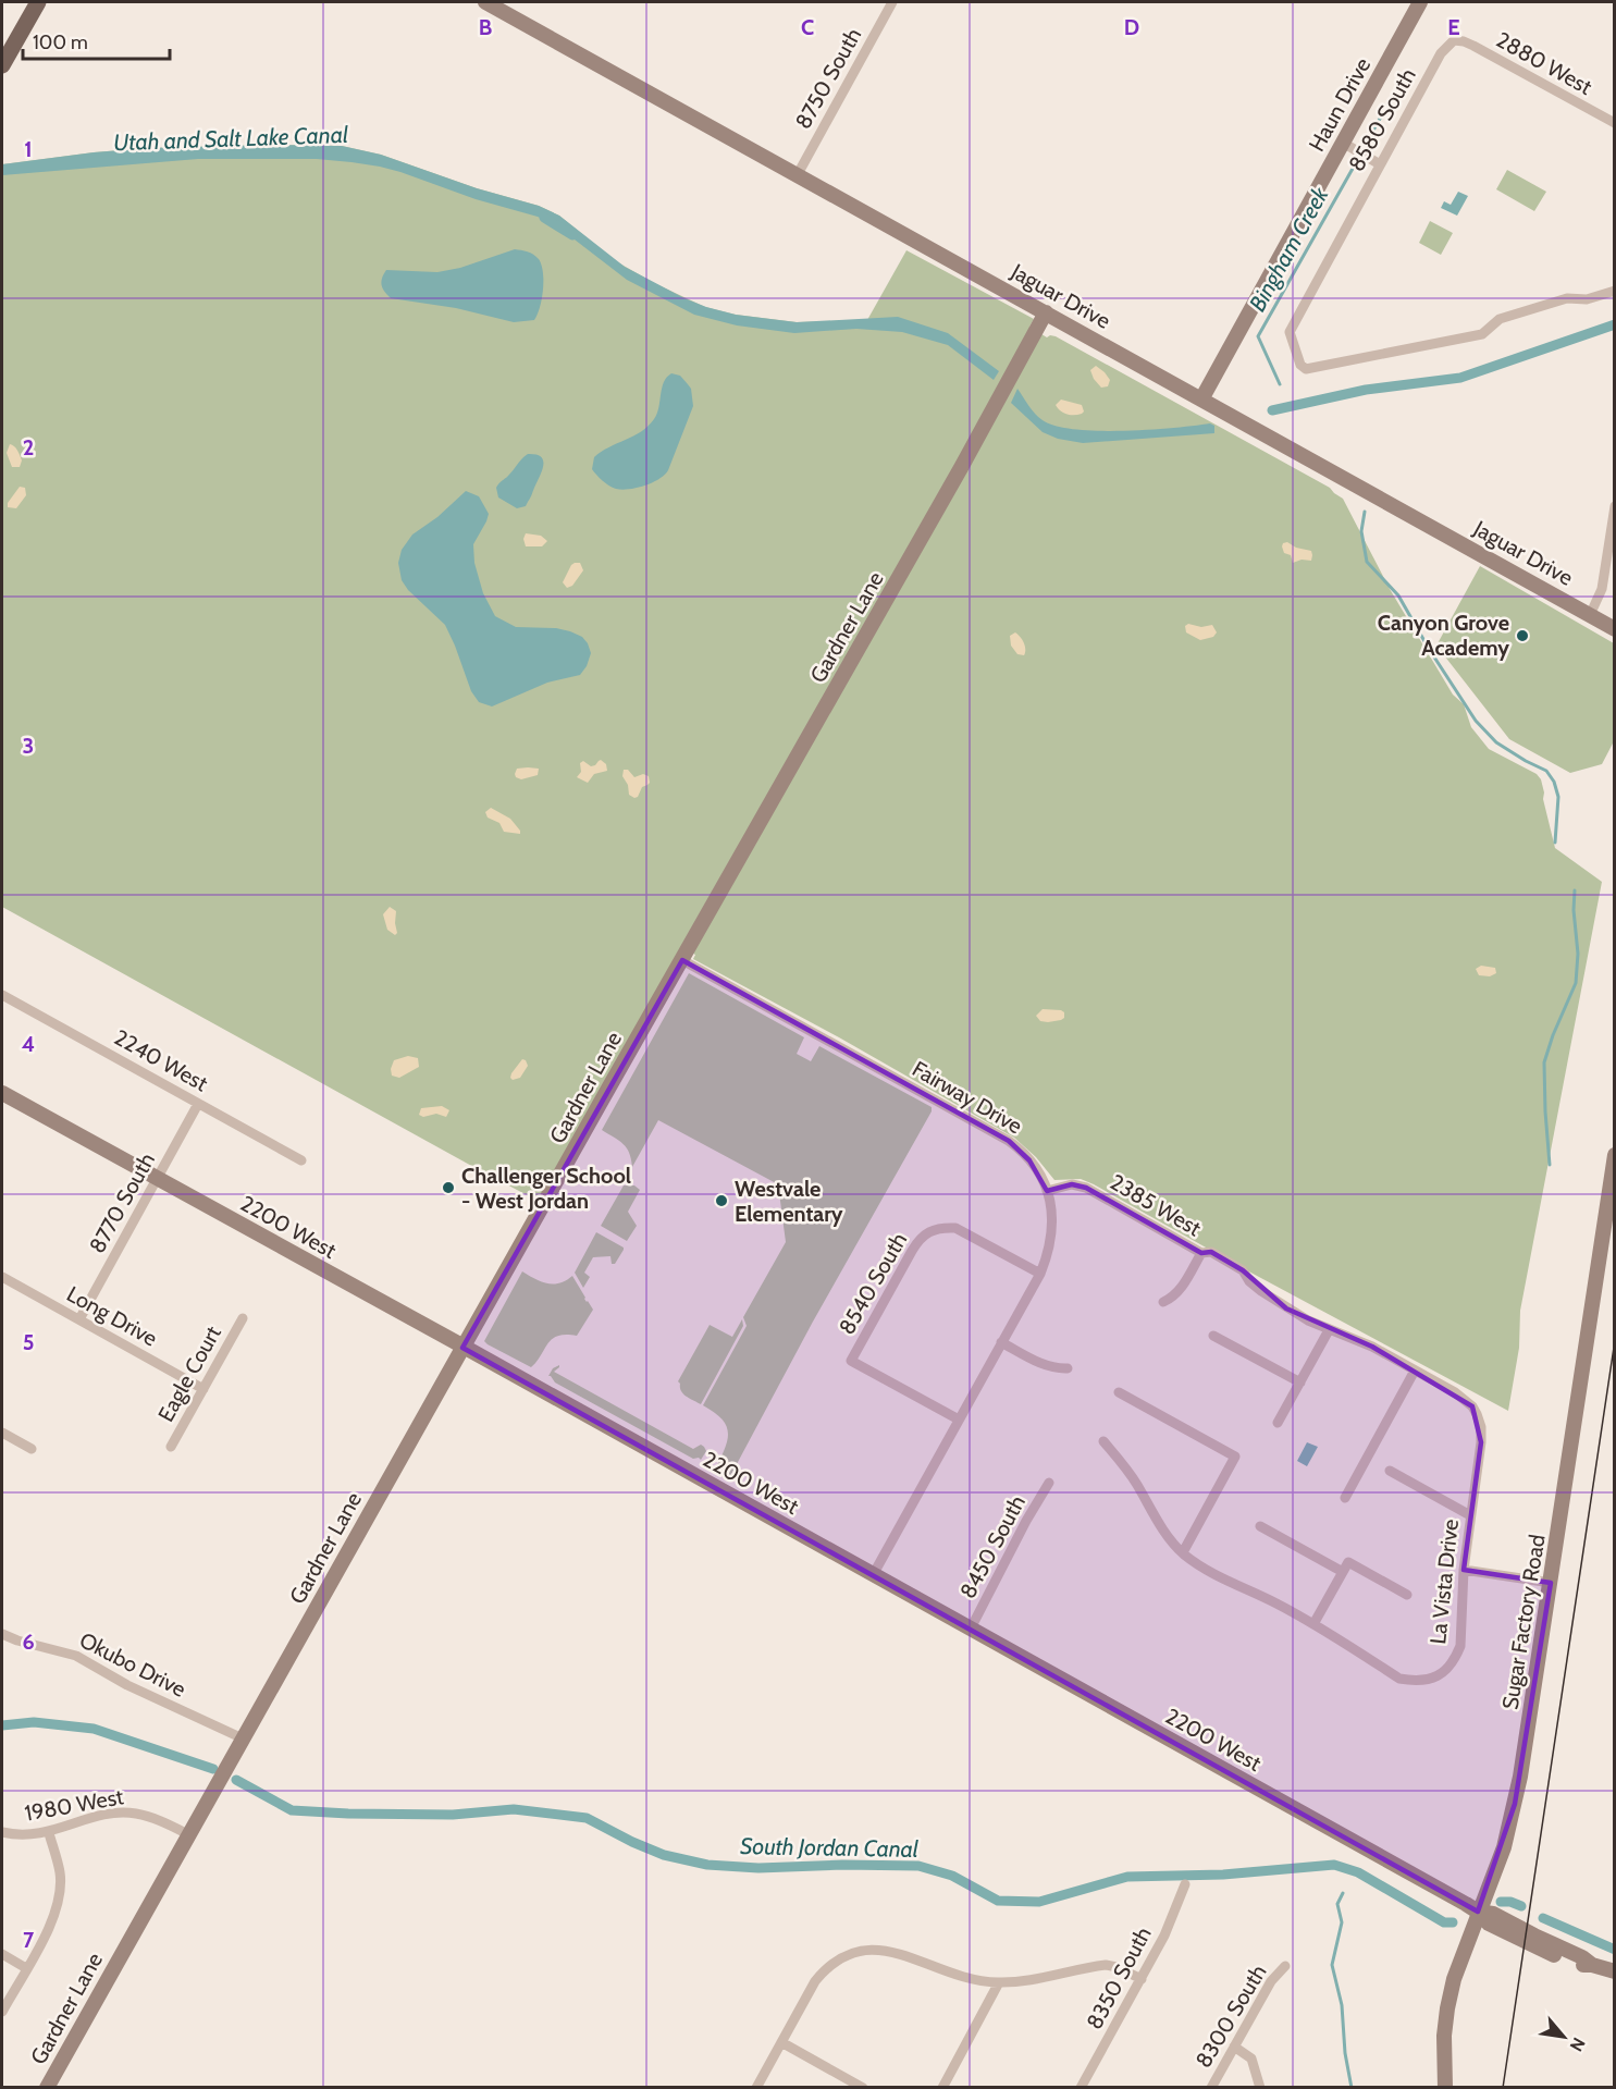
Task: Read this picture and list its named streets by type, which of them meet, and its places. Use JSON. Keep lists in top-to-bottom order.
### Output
{
  "streets": {
    "street": [
      "2880 West",
      "8750 South",
      "Haun Drive",
      "8580 South",
      "Jaguar Drive",
      "Gardner Lane",
      "2240 West",
      "Fairway Drive",
      "8770 South",
      "2385 West",
      "2200 West",
      "8540 South",
      "Long Drive",
      "Eagle Court",
      "8450 South",
      "La Vista Drive",
      "Sugar Factory Road",
      "Okubo Drive",
      "1980 West",
      "8350 South",
      "8300 South"
    ]
  },
  "crossings": [
    ["2880 West", "8580 South"],
    ["8750 South", "Jaguar Drive"],
    ["Haun Drive", "Jaguar Drive"],
    ["Jaguar Drive", "Gardner Lane"],
    ["Gardner Lane", "Fairway Drive"],
    ["Gardner Lane", "2200 West"],
    ["Gardner Lane", "Okubo Drive"],
    ["Gardner Lane", "1980 West"],
    ["2240 West", "8770 South"],
    ["Fairway Drive", "2385 West"],
    ["Fairway Drive", "2200 West"],
    ["Fairway Drive", "8540 South"],
    ["8770 South", "2200 West"],
    ["8770 South", "Long Drive"],
    ["2385 West", "La Vista Drive"],
    ["2200 West", "8450 South"],
    ["2200 West", "Sugar Factory Road"],
    ["Long Drive", "Eagle Court"]
  ],
  "water": ["Utah and Salt Lake Canal", "Bingham Creek", "South Jordan Canal"],
  "places": ["Canyon Grove Academy", "Challenger School - West Jordan", "Westvale Elementary"],
  "scale_bar": "100 m",
  "north": "bottom right",
  "grid": {
    "columns": [
      "B",
      "C",
      "D",
      "E"
    ],
    "rows": [
      "1",
      "2",
      "3",
      "4",
      "5",
      "6",
      "7"
    ]
  }
}
